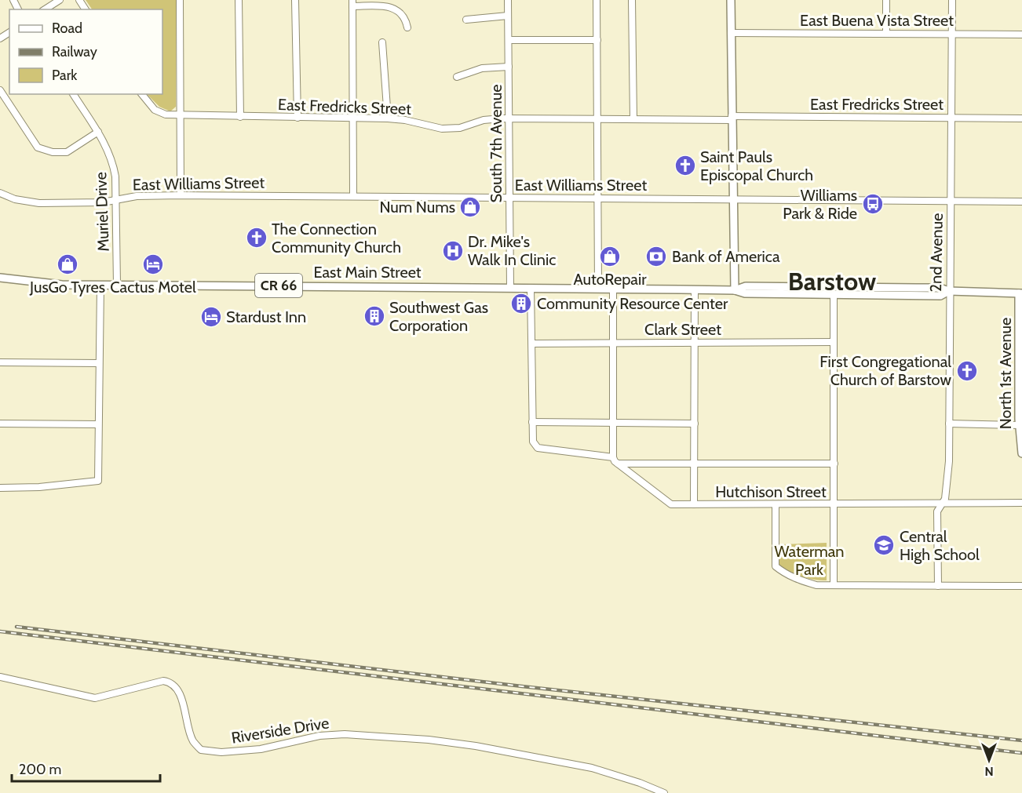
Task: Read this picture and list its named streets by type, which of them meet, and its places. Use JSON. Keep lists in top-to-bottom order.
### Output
{
  "streets": {
    "main road": ["East Main Street", "CR 66", "North 1st Avenue"],
    "street": [
      "East Buena Vista Street",
      "East Fredricks Street",
      "South 7th Avenue",
      "East Williams Street",
      "Muriel Drive",
      "2nd Avenue",
      "Clark Street",
      "Hutchison Street",
      "Riverside Drive"
    ]
  },
  "crossings": [
    ["East Buena Vista Street", "2nd Avenue"],
    ["East Fredricks Street", "South 7th Avenue"],
    ["East Fredricks Street", "2nd Avenue"],
    ["South 7th Avenue", "East Williams Street"],
    ["South 7th Avenue", "East Main Street"],
    ["East Williams Street", "Muriel Drive"],
    ["East Williams Street", "2nd Avenue"],
    ["Muriel Drive", "East Main Street"],
    ["2nd Avenue", "East Main Street"],
    ["2nd Avenue", "Hutchison Street"],
    ["East Main Street", "North 1st Avenue"]
  ],
  "districts": ["Barstow"],
  "parks": ["Waterman Park"],
  "places": {
    "church": ["Saint Pauls Episcopal Church", "The Connection Community Church", "First Congregational Church of Barstow"],
    "bus stop": ["Williams Park & Ride"],
    "shop": ["Num Nums", "AutoRepair", "JusGo Tyres"],
    "hospital": ["Dr. Mike's Walk In Clinic"],
    "bank": ["Bank of America"],
    "hotel": ["Cactus Motel", "Stardust Inn"],
    "building": ["Community Resource Center", "Southwest Gas Corporation"],
    "school or university": ["Central High School"]
  },
  "legend": ["Road", "Railway", "Park"],
  "scale_bar": "200 m",
  "north": "bottom"
}
